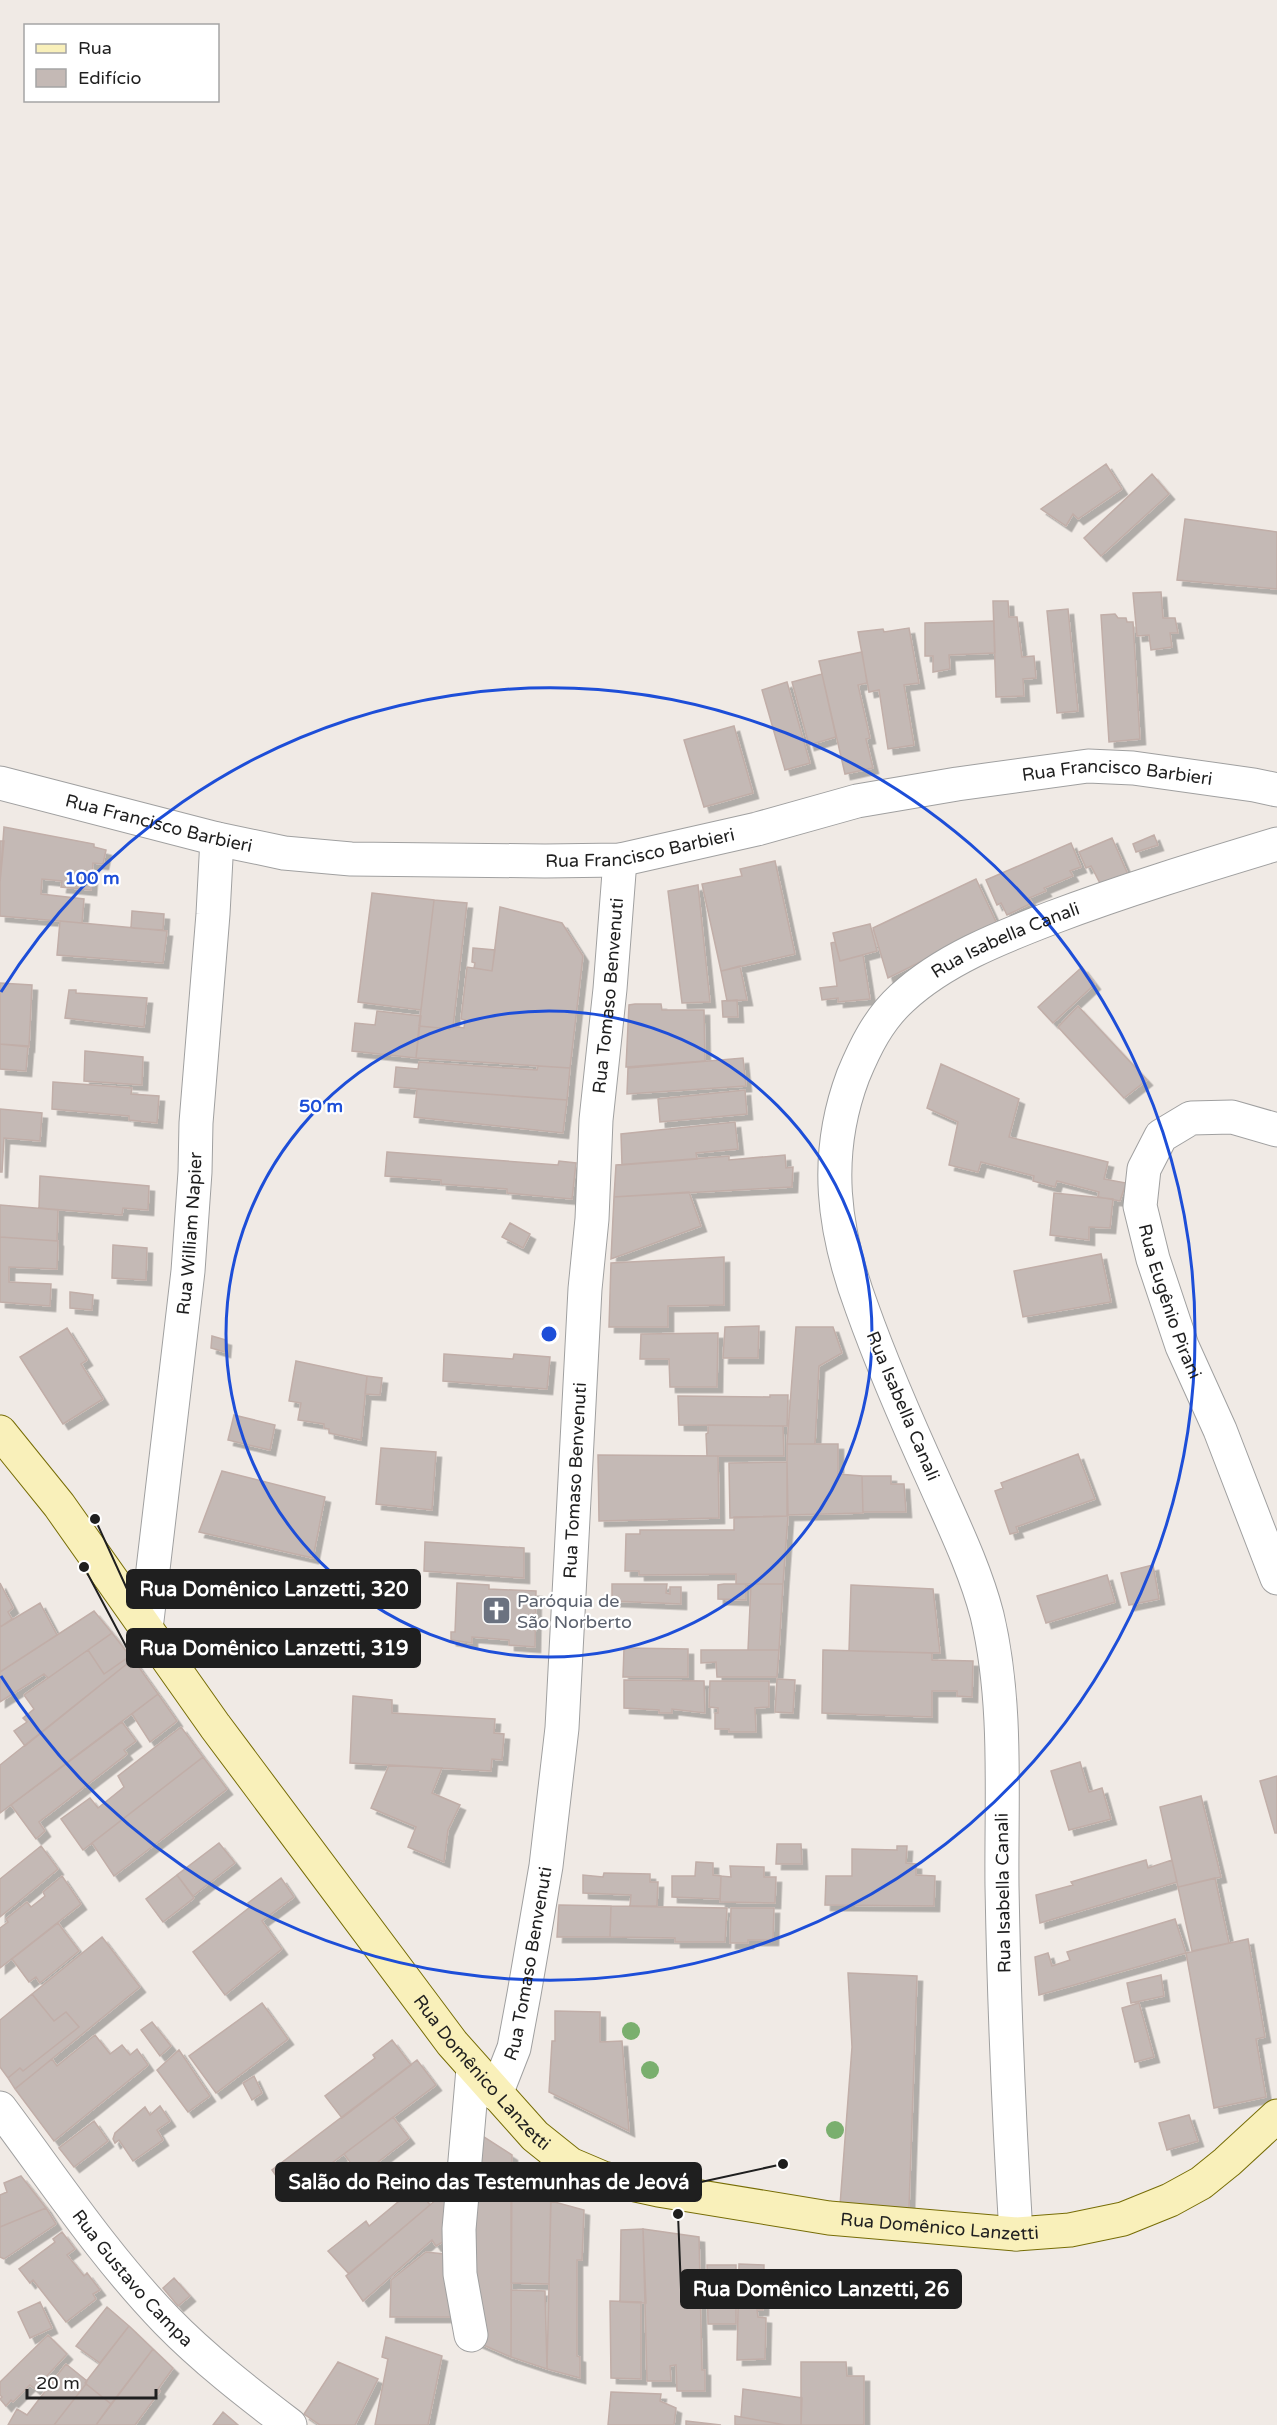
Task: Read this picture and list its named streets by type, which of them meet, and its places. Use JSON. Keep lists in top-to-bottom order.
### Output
{
  "streets": {
    "main road": ["Rua Domênico Lanzetti"],
    "street": [
      "Rua Francisco Barbieri",
      "Rua Isabella Canali",
      "Rua Tomaso Benvenuti",
      "Rua William Napier",
      "Rua Eugênio Pirani",
      "Rua Gustavo Campa"
    ]
  },
  "crossings": [
    ["Rua Francisco Barbieri", "Rua Tomaso Benvenuti"],
    ["Rua Francisco Barbieri", "Rua William Napier"],
    ["Rua Isabella Canali", "Rua Domênico Lanzetti"],
    ["Rua Tomaso Benvenuti", "Rua Domênico Lanzetti"],
    ["Rua William Napier", "Rua Domênico Lanzetti"]
  ],
  "places": {
    "other": [
      "Rua Domênico Lanzetti, 320",
      "Rua Domênico Lanzetti, 319",
      "Salão do Reino das Testemunhas de Jeová",
      "Rua Domênico Lanzetti, 26"
    ],
    "church": ["Paróquia de São Norberto"]
  },
  "legend": ["Rua", "Edifício"],
  "scale_bar": "20 m",
  "rings": ["100 m", "50 m"]
}
